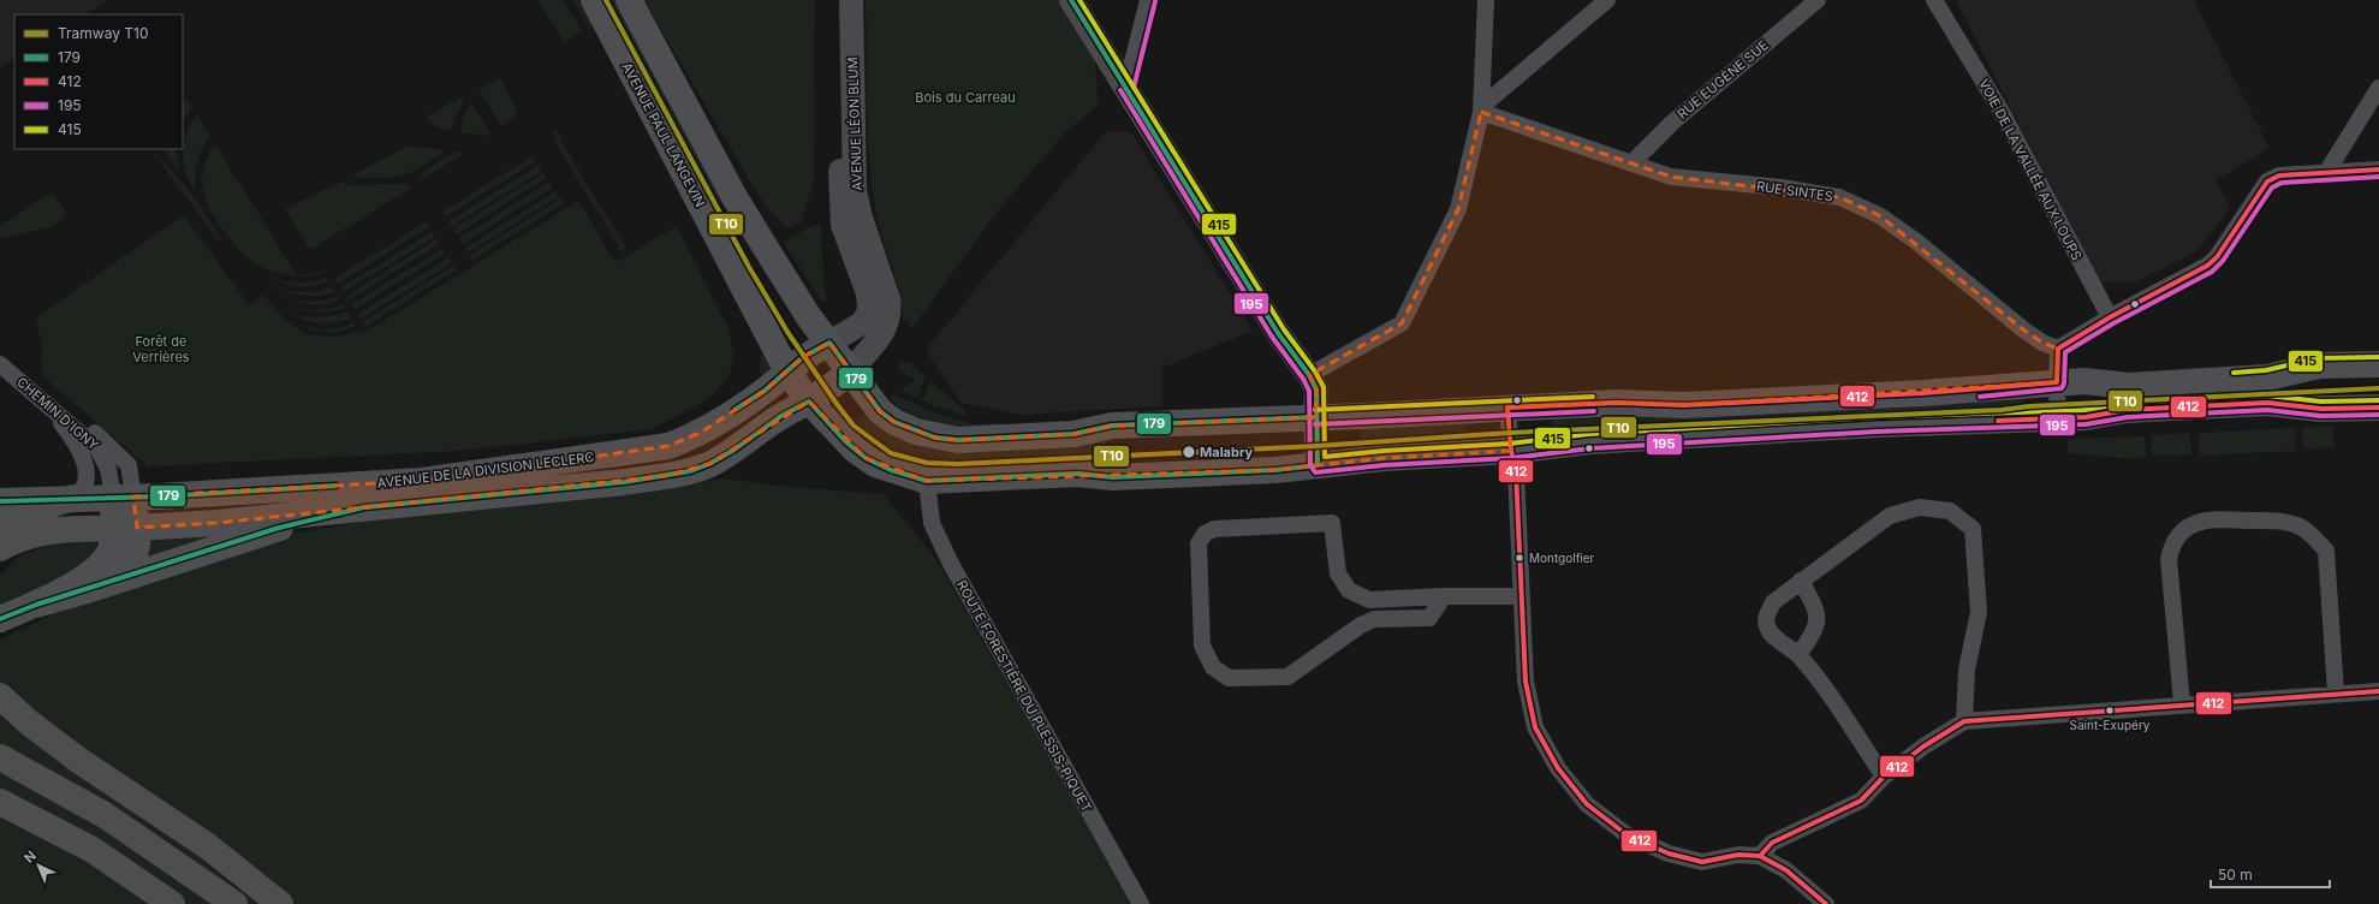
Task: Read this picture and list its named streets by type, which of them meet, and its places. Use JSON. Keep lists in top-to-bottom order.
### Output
{
  "streets": {
    "main road": ["AVENUE LÉON BLUM", "AVENUE PAUL LANGEVIN", "AVENUE DE LA DIVISION LECLERC"],
    "street": [
      "RUE EUGÈNE SUE",
      "VOIE DE LA VALLÉE AUX LOUPS",
      "RUE SINTES",
      "CHEMIN D'IGNY",
      "ROUTE FORESTIÈRE DU PLESSIS-PIQUET"
    ]
  },
  "crossings": [
    ["RUE EUGÈNE SUE", "RUE SINTES"],
    ["AVENUE LÉON BLUM", "AVENUE DE LA DIVISION LECLERC"],
    ["AVENUE PAUL LANGEVIN", "AVENUE DE LA DIVISION LECLERC"],
    ["AVENUE PAUL LANGEVIN", "ROUTE FORESTIÈRE DU PLESSIS-PIQUET"],
    ["CHEMIN D'IGNY", "AVENUE DE LA DIVISION LECLERC"]
  ],
  "parks": ["Bois du Carreau", "Forêt de Verrières"],
  "places": ["Malabry", "Montgolfier", "Saint-Exupéry"],
  "lines": [
    "tram line T10",
    "transit line 179",
    "transit line 415",
    "transit line 195",
    "transit line 412"
  ],
  "legend": [
    "Tramway T10",
    "179",
    "412",
    "195",
    "415"
  ],
  "scale_bar": "50 m",
  "north": "top left"
}
